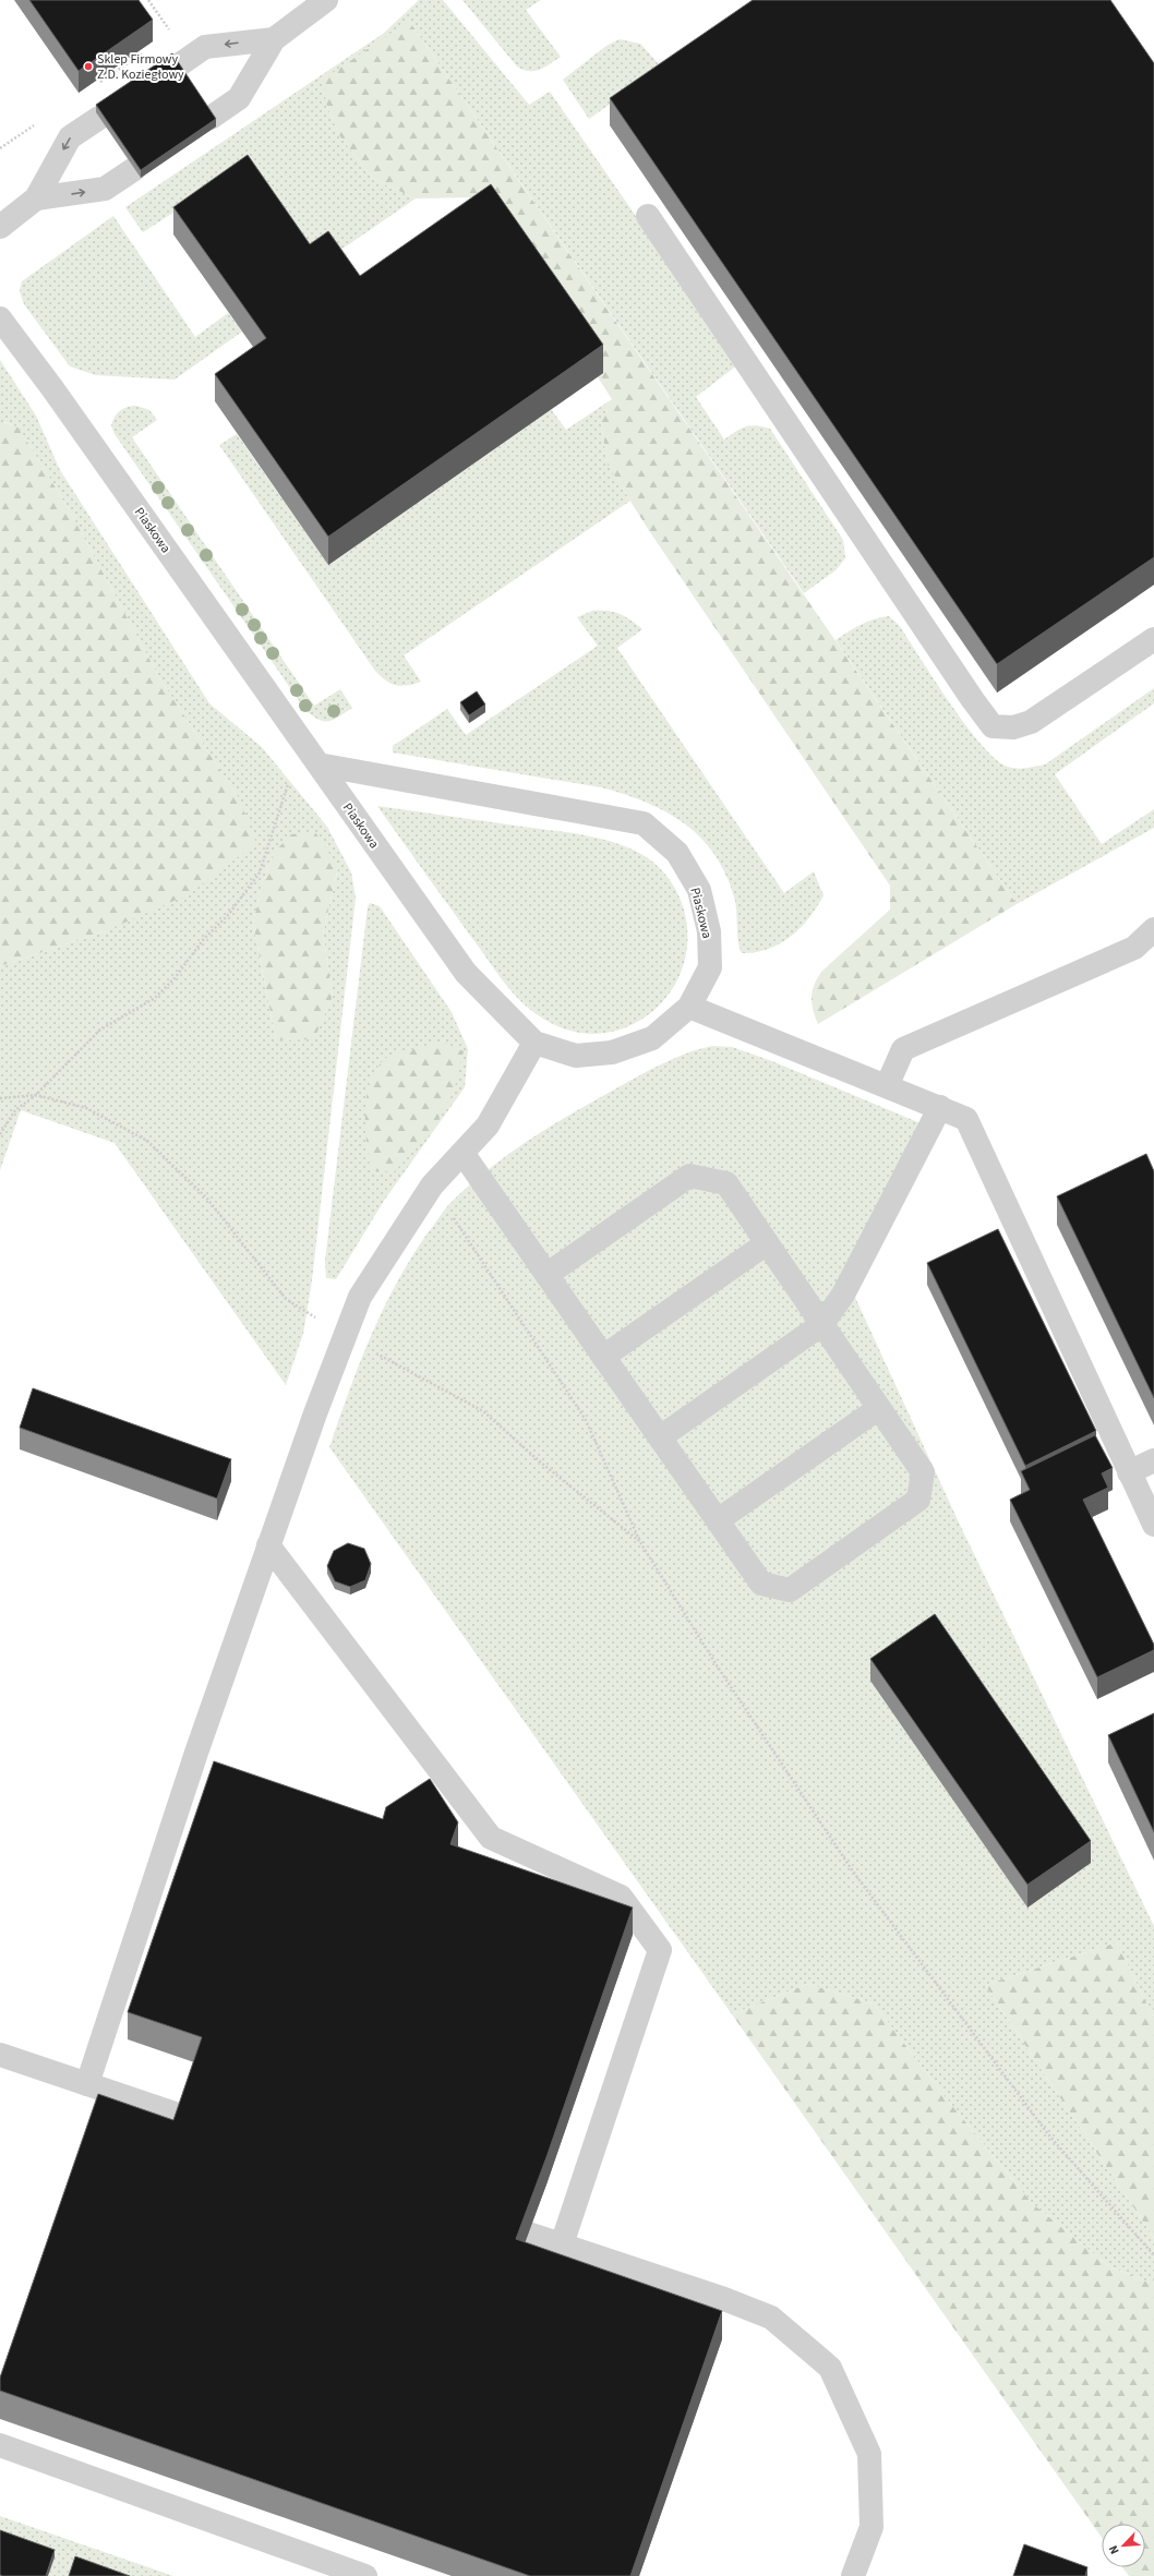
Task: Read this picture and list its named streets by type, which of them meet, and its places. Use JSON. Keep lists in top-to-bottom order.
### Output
{
  "streets": {
    "street": ["Piaskowa"]
  },
  "places": ["Sklep Firmowy Z.D. Koziegłowy"],
  "north": "bottom left"
}
